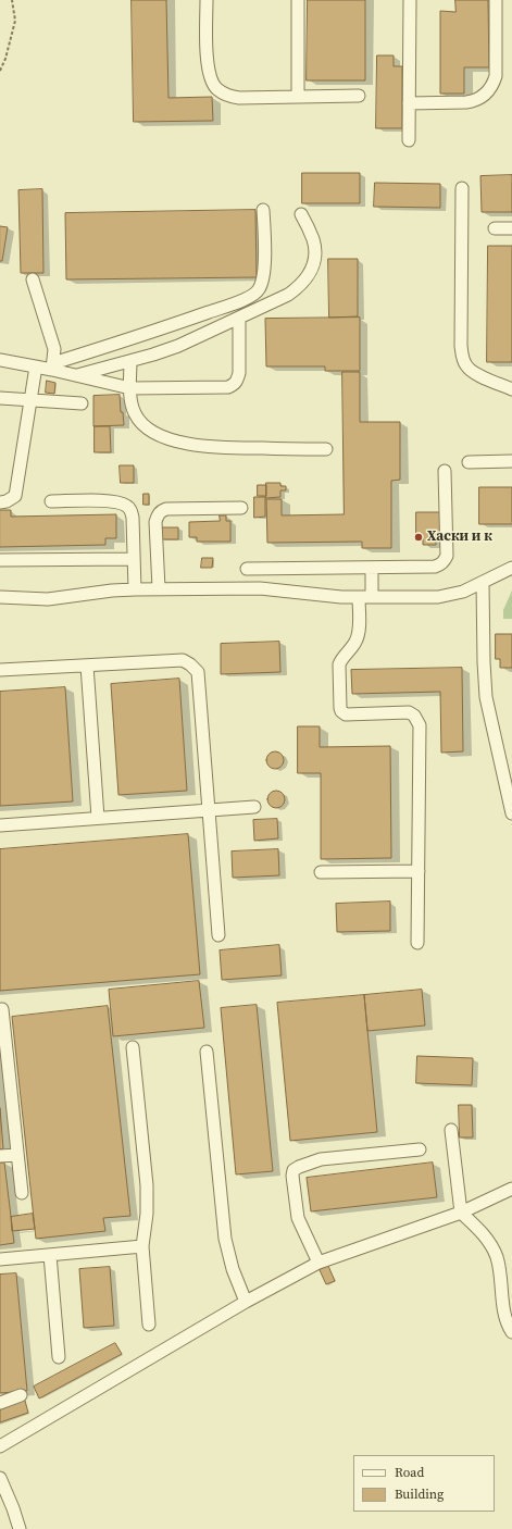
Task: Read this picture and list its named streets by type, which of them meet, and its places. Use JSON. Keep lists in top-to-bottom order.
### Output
{
  "places": ["Хаски и к"],
  "legend": ["Road", "Building"]
}
